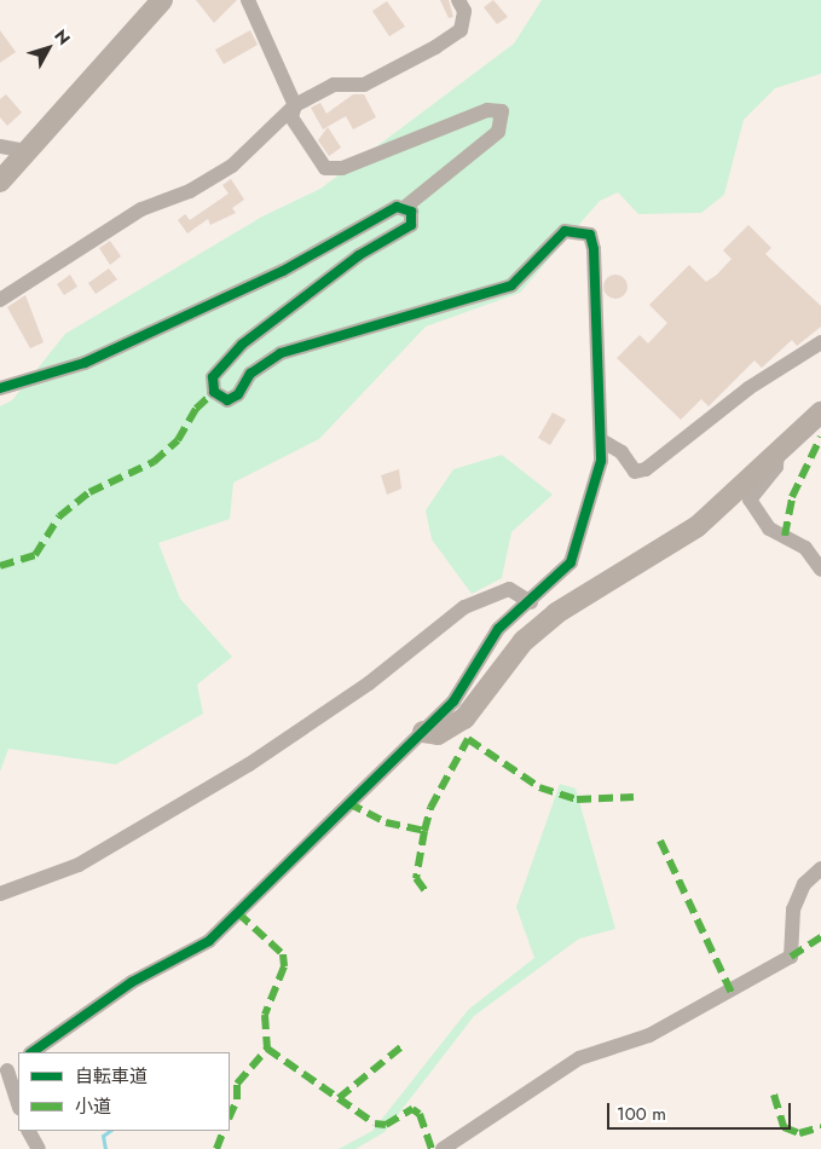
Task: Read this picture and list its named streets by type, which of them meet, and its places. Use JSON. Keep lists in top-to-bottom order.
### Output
{
  "legend": ["自転車道", "小道"],
  "scale_bar": "100 m",
  "north": "top right"
}
